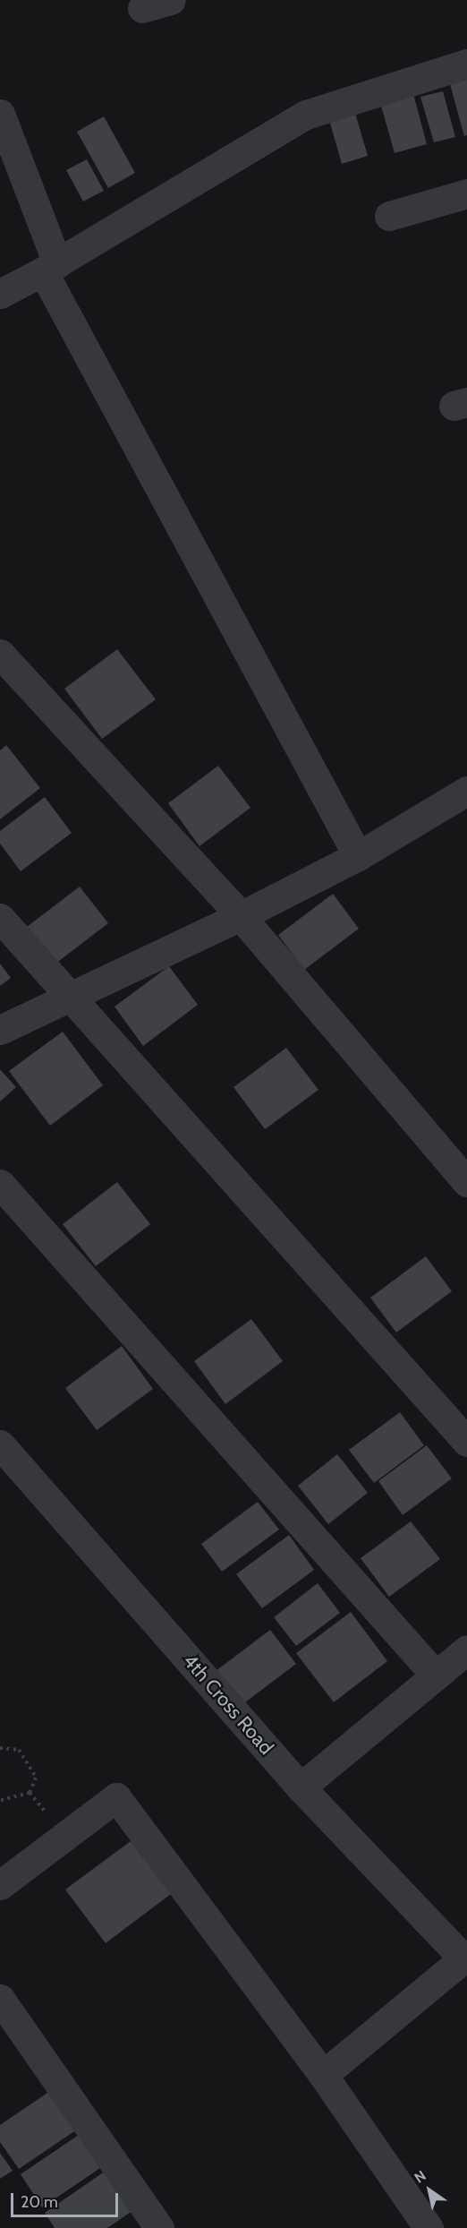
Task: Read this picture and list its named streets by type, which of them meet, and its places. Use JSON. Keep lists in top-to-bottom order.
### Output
{
  "streets": {
    "street": ["4th Cross Road"]
  },
  "scale_bar": "20 m",
  "north": "top left"
}
